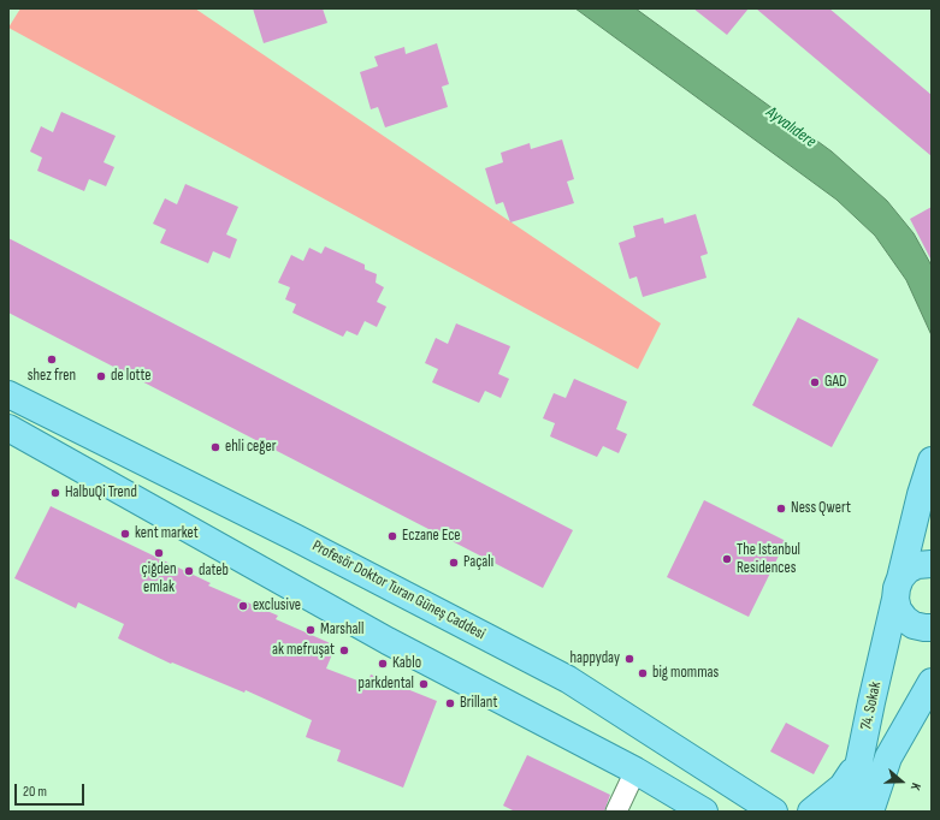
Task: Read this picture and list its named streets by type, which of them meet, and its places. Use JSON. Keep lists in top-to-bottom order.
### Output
{
  "streets": {
    "main road": ["Profesör Doktor Turan Güneş Caddesi", "74. Sokak"]
  },
  "water": ["Ayvalıdere"],
  "places": [
    "shez fren",
    "de lotte",
    "GAD",
    "ehli ceğer",
    "HalbuQi Trend",
    "Ness Qwert",
    "kent market",
    "Eczane Ece",
    "çiğden emlak",
    "The Istanbul Residences",
    "Paçalı",
    "dateb",
    "exclusive",
    "Marshall",
    "ak mefruşat",
    "happyday",
    "Kablo",
    "big mommas",
    "parkdental",
    "Brillant"
  ],
  "scale_bar": "20 m",
  "north": "right"
}
